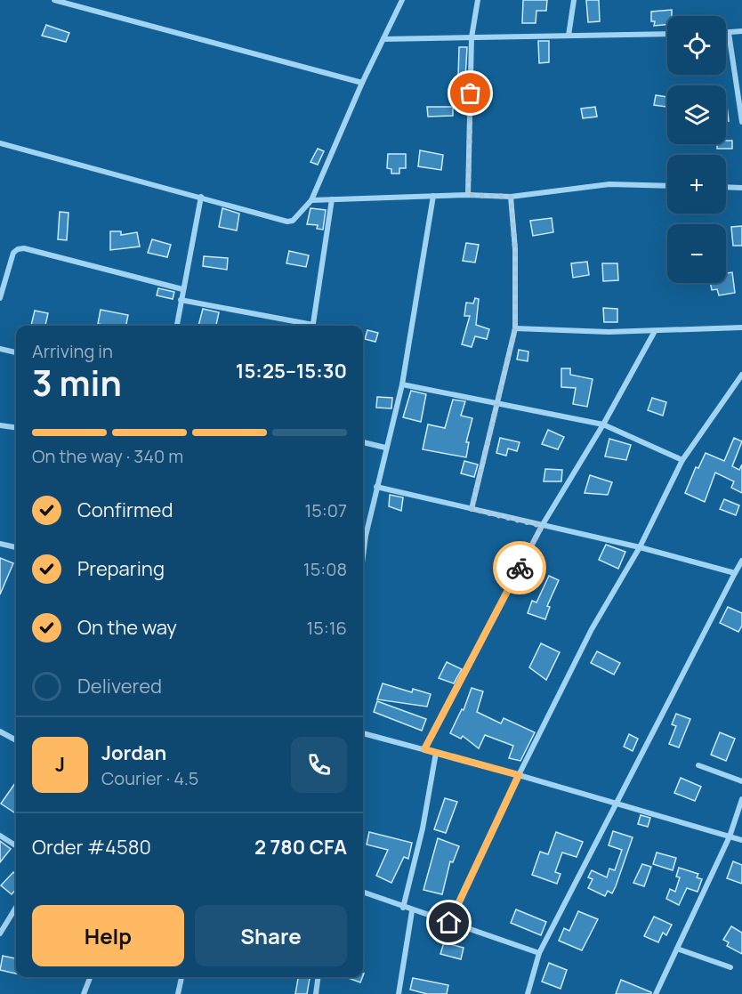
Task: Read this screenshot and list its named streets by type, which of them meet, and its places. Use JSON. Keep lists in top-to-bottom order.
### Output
{
  "page": {
    "map_buttons": ["+", "−"],
    "heading": ["3 min", "Arriving in", "15:25–15:30"],
    "panel": [
      "Jordan",
      "Courier · 4.5",
      "Order #4580",
      "2 780 CFA"
    ],
    "bar": "On the way · 340 m",
    "list": [
      ["Confirmed", "15:07"],
      ["Preparing", "15:08"],
      ["On the way", "15:16"],
      "Delivered"
    ],
    "round": "J",
    "buttons": ["Help", "Share"]
  }
}
